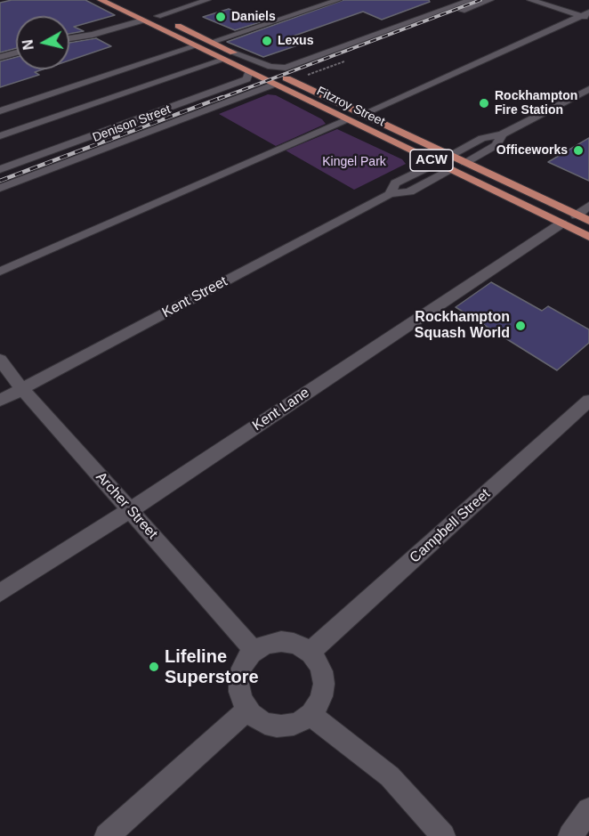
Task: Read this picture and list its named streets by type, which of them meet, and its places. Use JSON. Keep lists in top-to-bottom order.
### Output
{
  "streets": {
    "main road": ["Fitzroy Street", "ACW", "Kent Street"],
    "street": [
      "Denison Street",
      "Kent Lane",
      "Archer Street",
      "Campbell Street"
    ]
  },
  "crossings": [
    ["Fitzroy Street", "Denison Street"],
    ["Fitzroy Street", "Kent Street"],
    ["Fitzroy Street", "Kent Lane"],
    ["Kent Street", "Archer Street"],
    ["Kent Lane", "Archer Street"],
    ["Archer Street", "Campbell Street"]
  ],
  "parks": ["Kingel Park"],
  "places": [
    "Daniels",
    "Lexus",
    "Rockhampton Fire Station",
    "Officeworks",
    "Rockhampton Squash World",
    "Lifeline Superstore"
  ],
  "north": "left"
}
